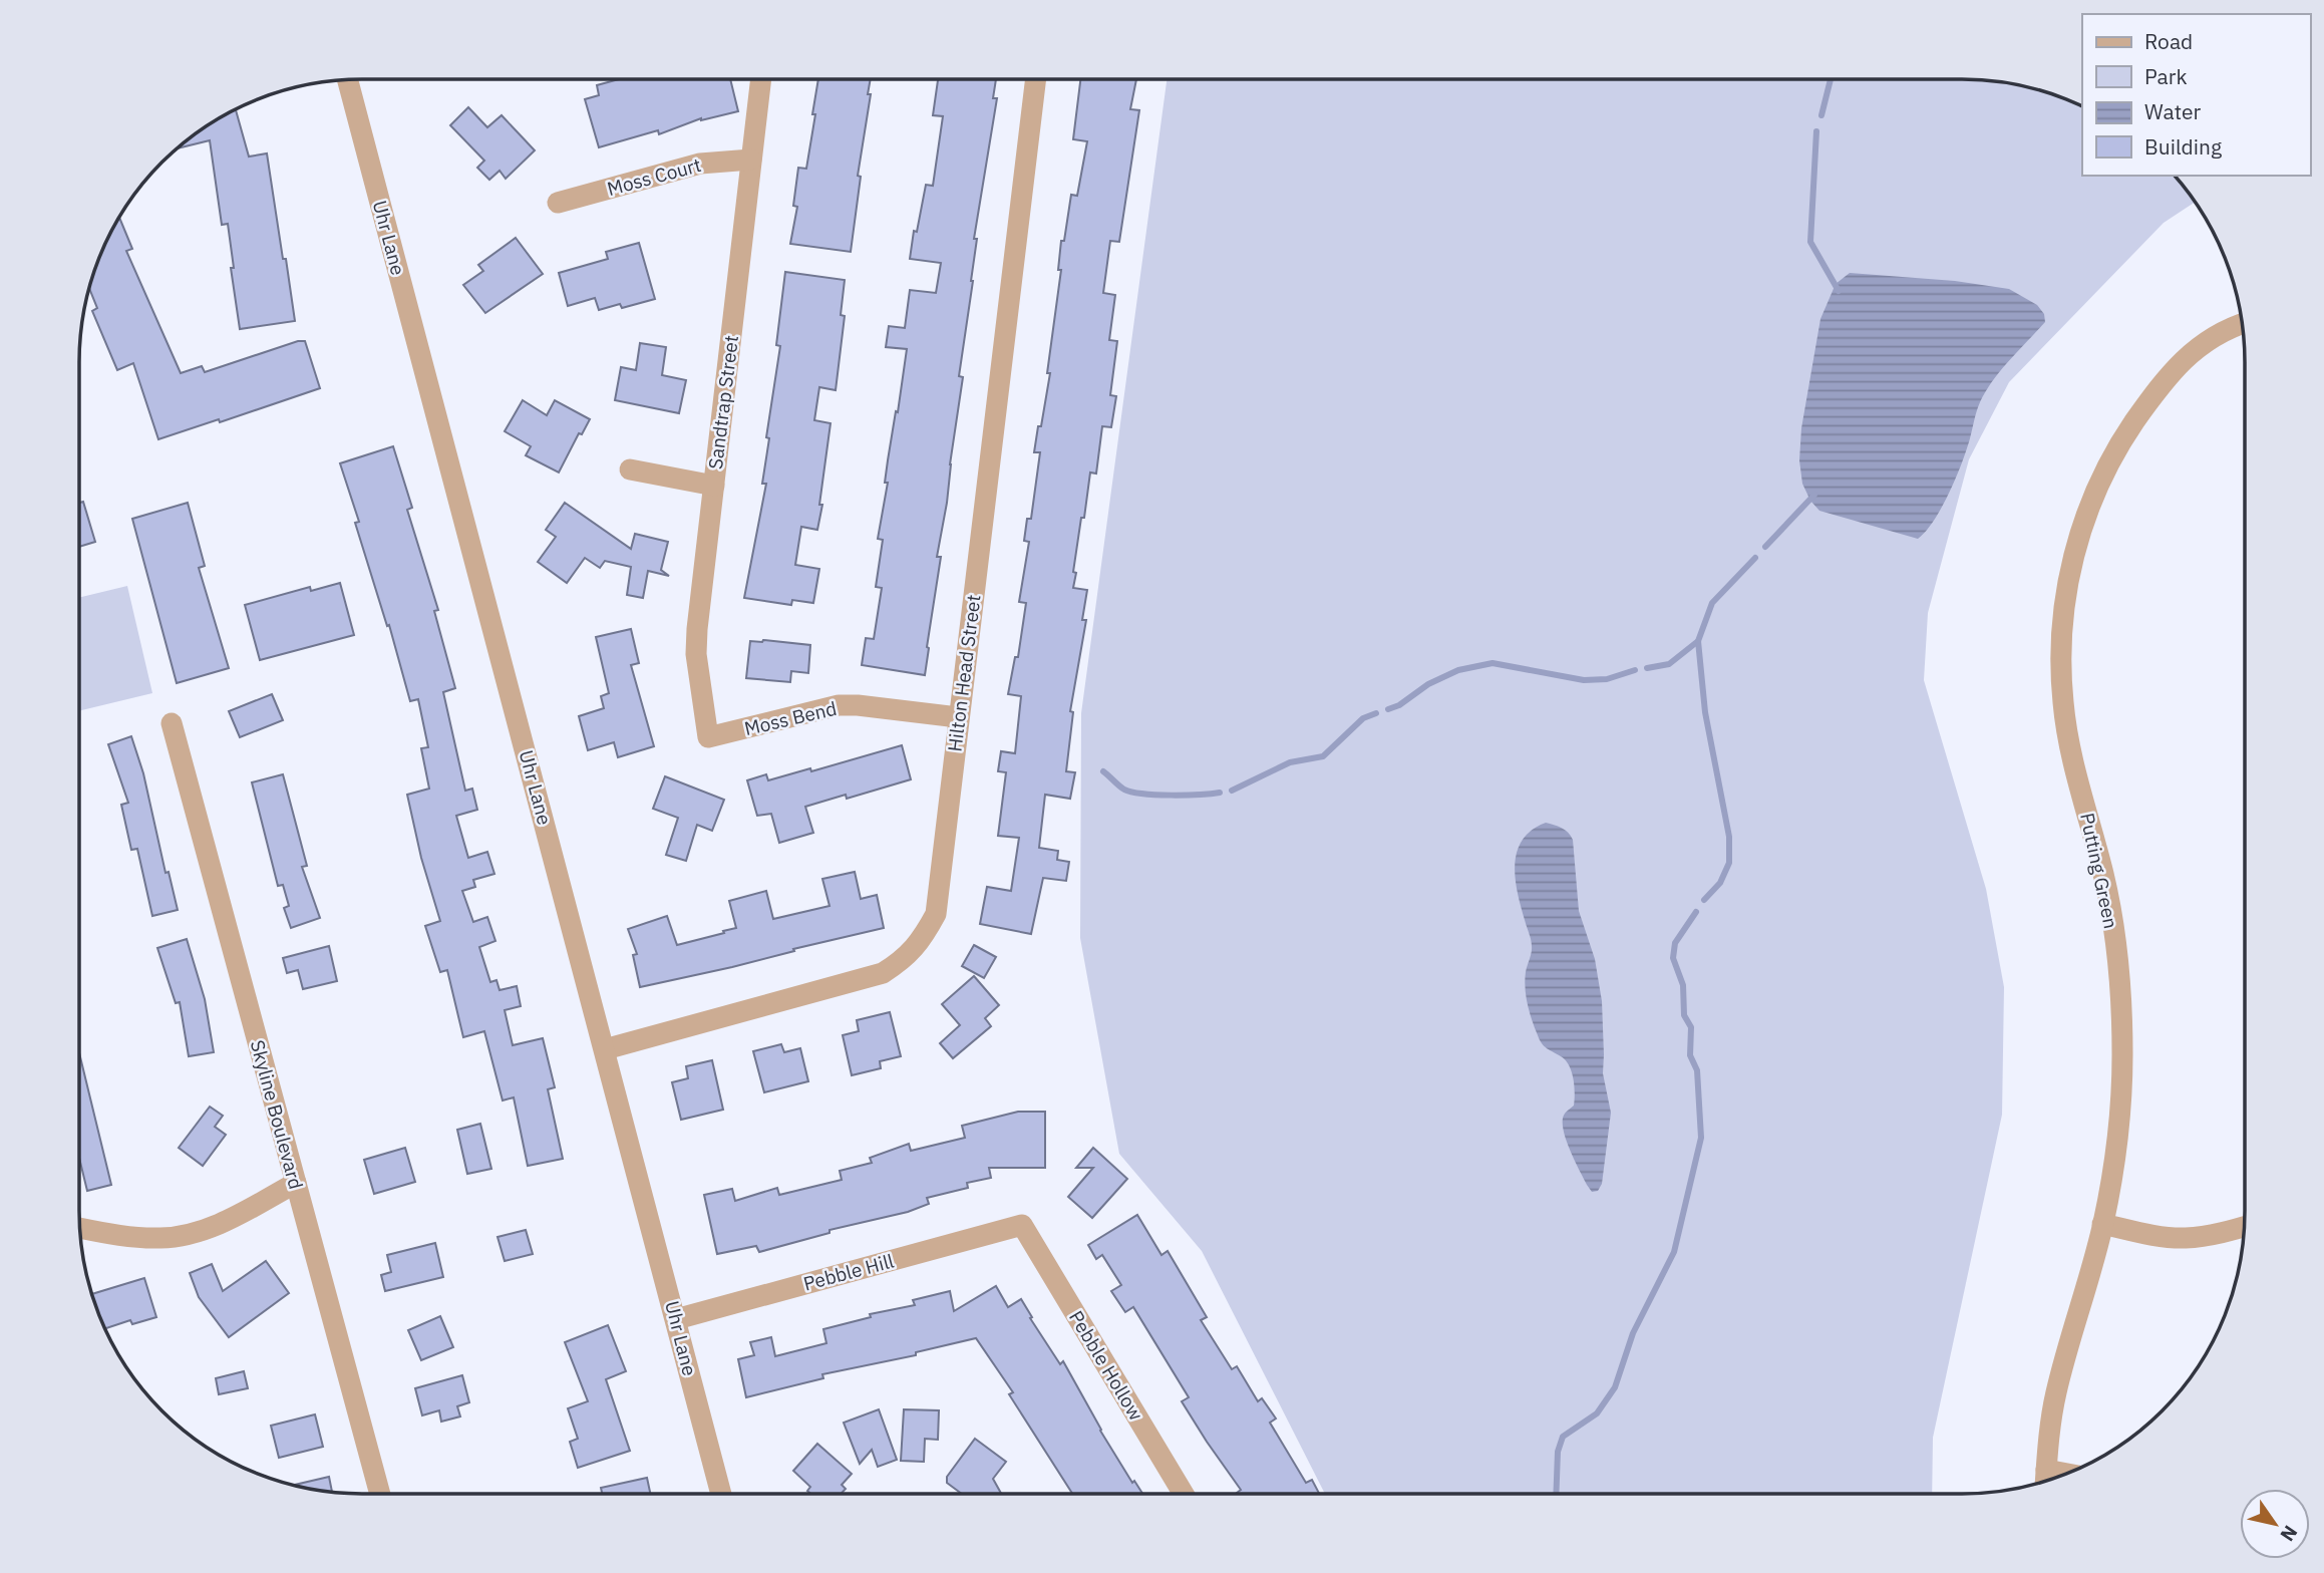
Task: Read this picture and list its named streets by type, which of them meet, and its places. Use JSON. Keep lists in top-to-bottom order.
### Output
{
  "streets": {
    "street": [
      "Moss Court",
      "Uhr Lane",
      "Sandtrap Street",
      "Hilton Head Street",
      "Moss Bend",
      "Putting Green",
      "Skyline Boulevard",
      "Pebble Hill",
      "Pebble Hollow"
    ]
  },
  "crossings": [
    ["Moss Court", "Sandtrap Street"],
    ["Uhr Lane", "Hilton Head Street"],
    ["Uhr Lane", "Pebble Hill"],
    ["Sandtrap Street", "Moss Bend"],
    ["Hilton Head Street", "Moss Bend"],
    ["Pebble Hill", "Pebble Hollow"]
  ],
  "legend": [
    "Road",
    "Park",
    "Water",
    "Building"
  ],
  "north": "bottom right"
}
